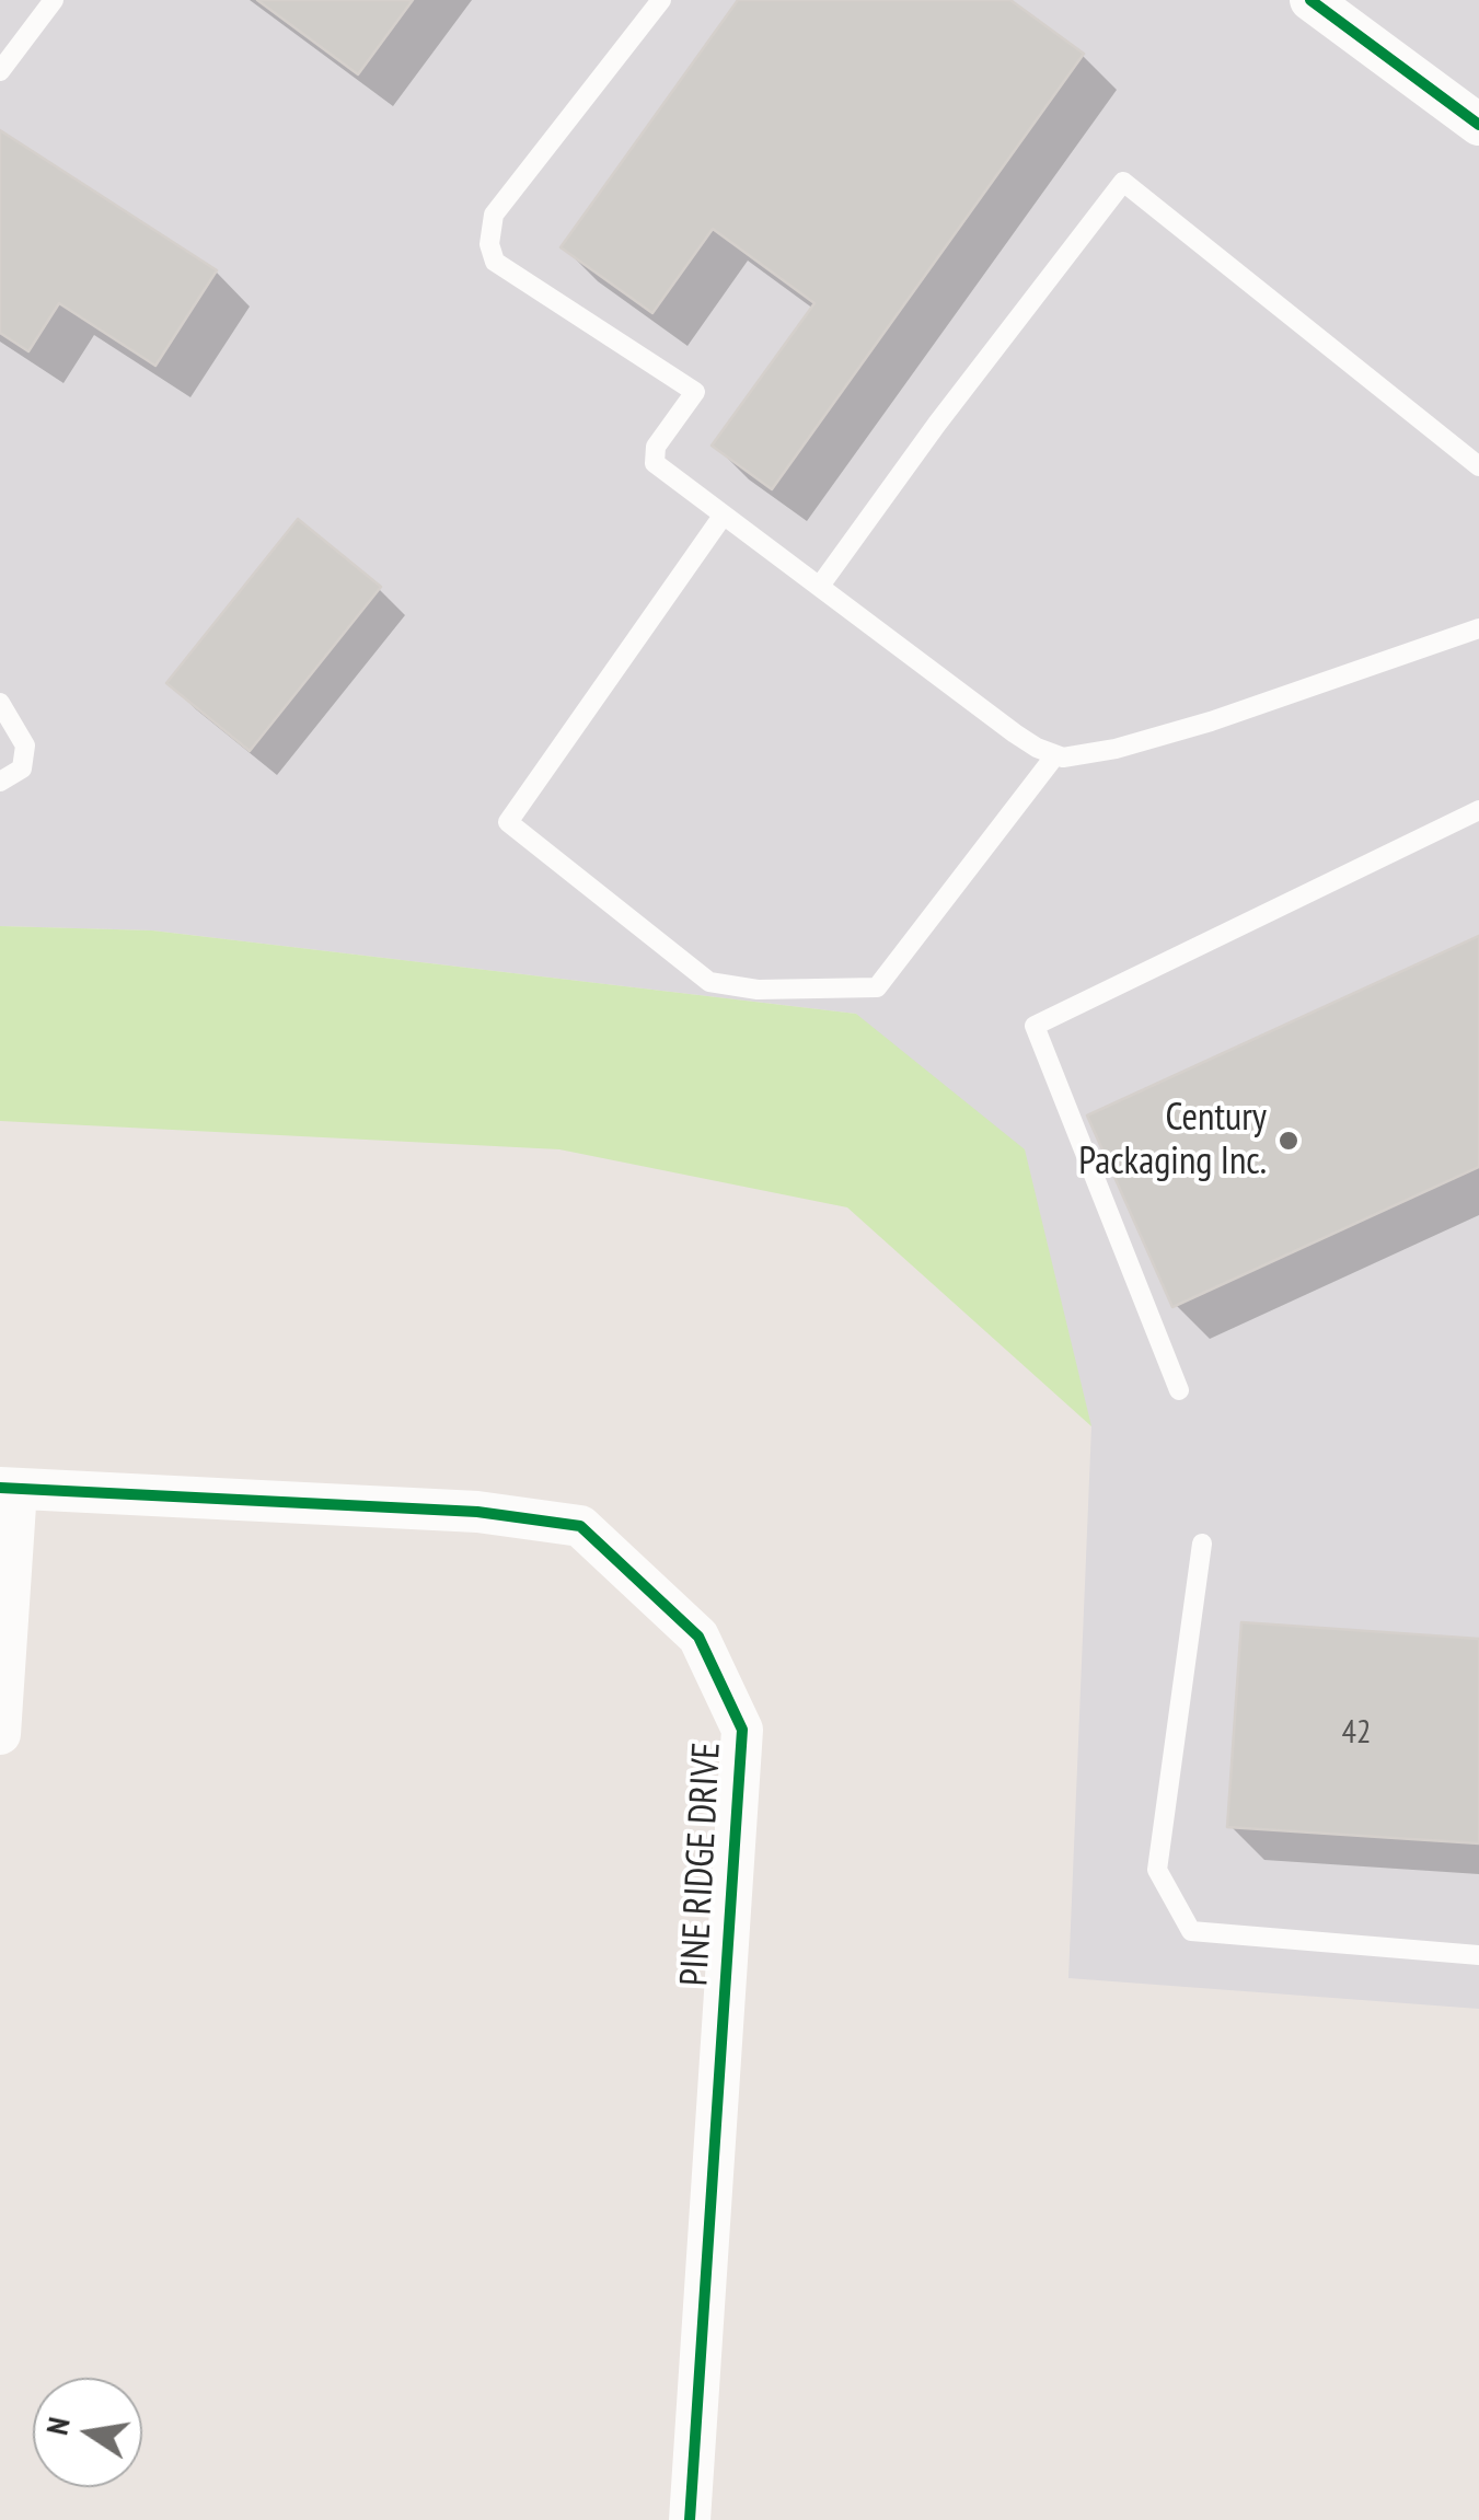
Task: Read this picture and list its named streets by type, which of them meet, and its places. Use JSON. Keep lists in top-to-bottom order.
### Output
{
  "streets": {
    "street": ["PINE RIDGE DRIVE"]
  },
  "places": ["Century Packaging Inc."],
  "house_numbers": ["42"],
  "north": "left"
}
